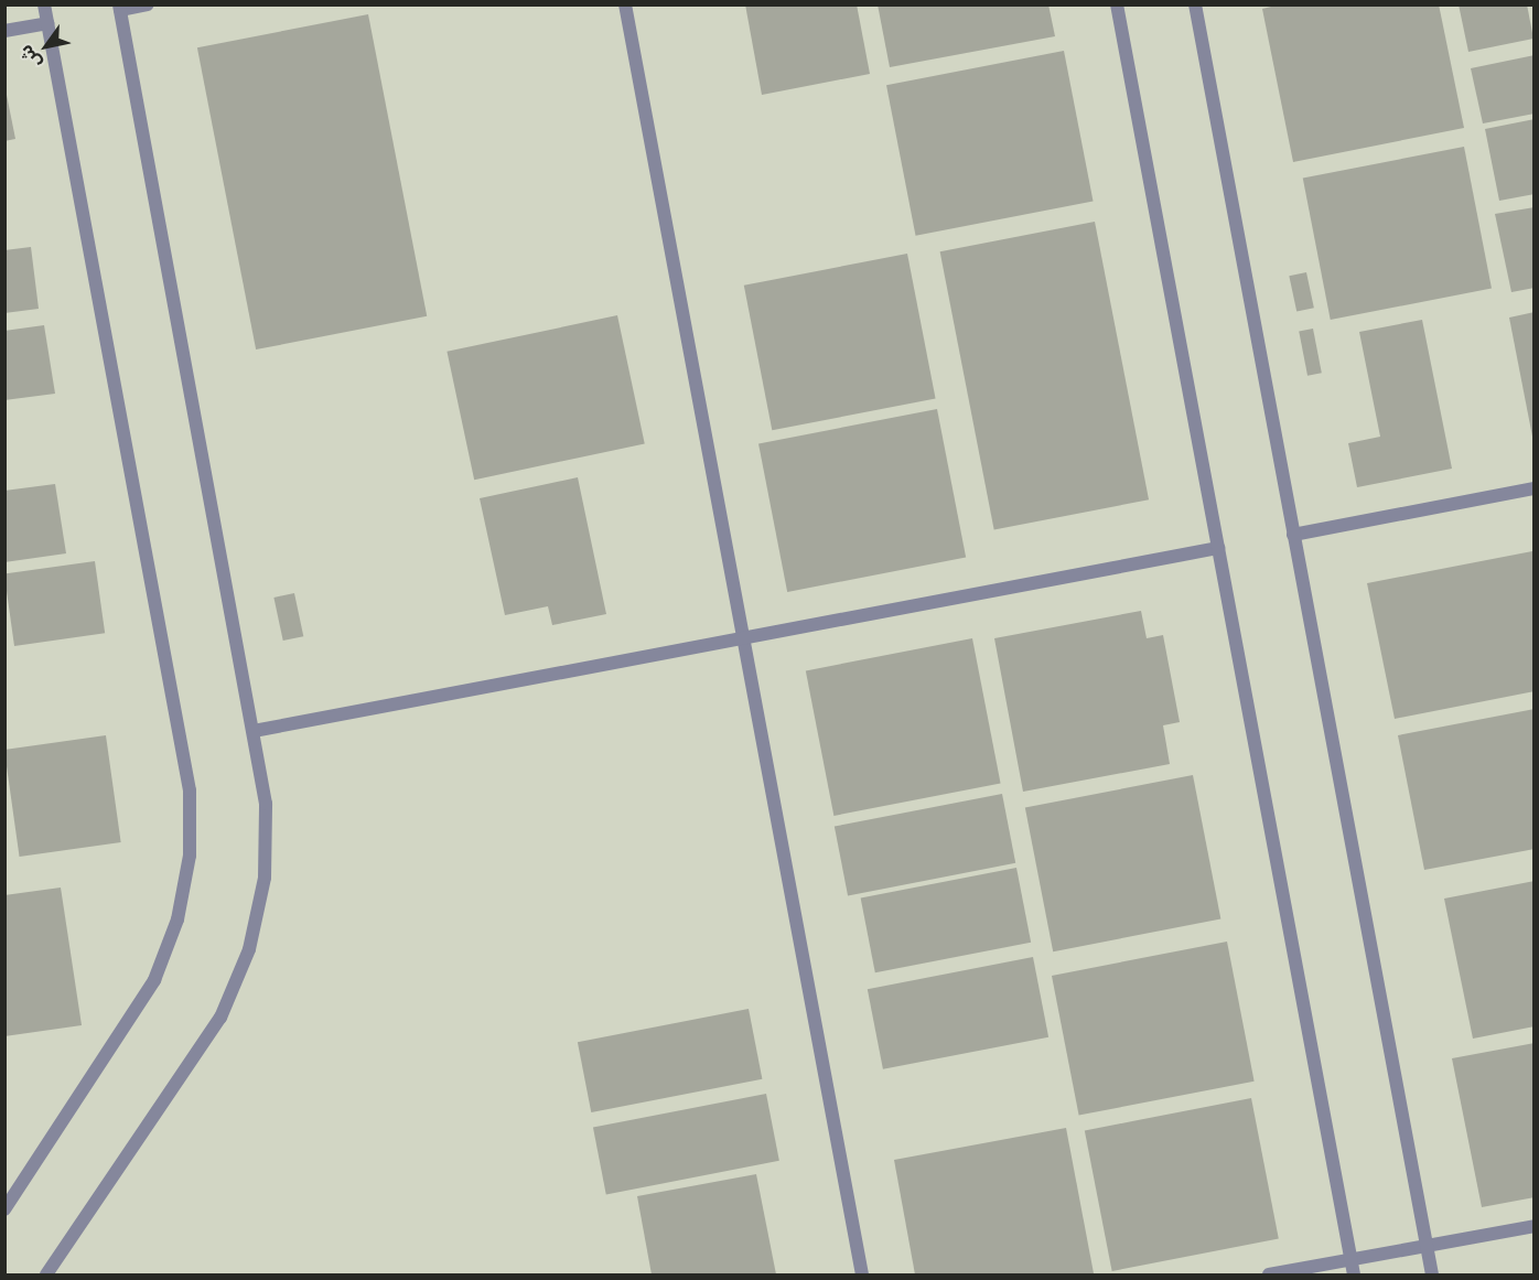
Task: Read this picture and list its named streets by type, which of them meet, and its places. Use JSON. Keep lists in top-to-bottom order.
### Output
{
  "north": "bottom left"
}
